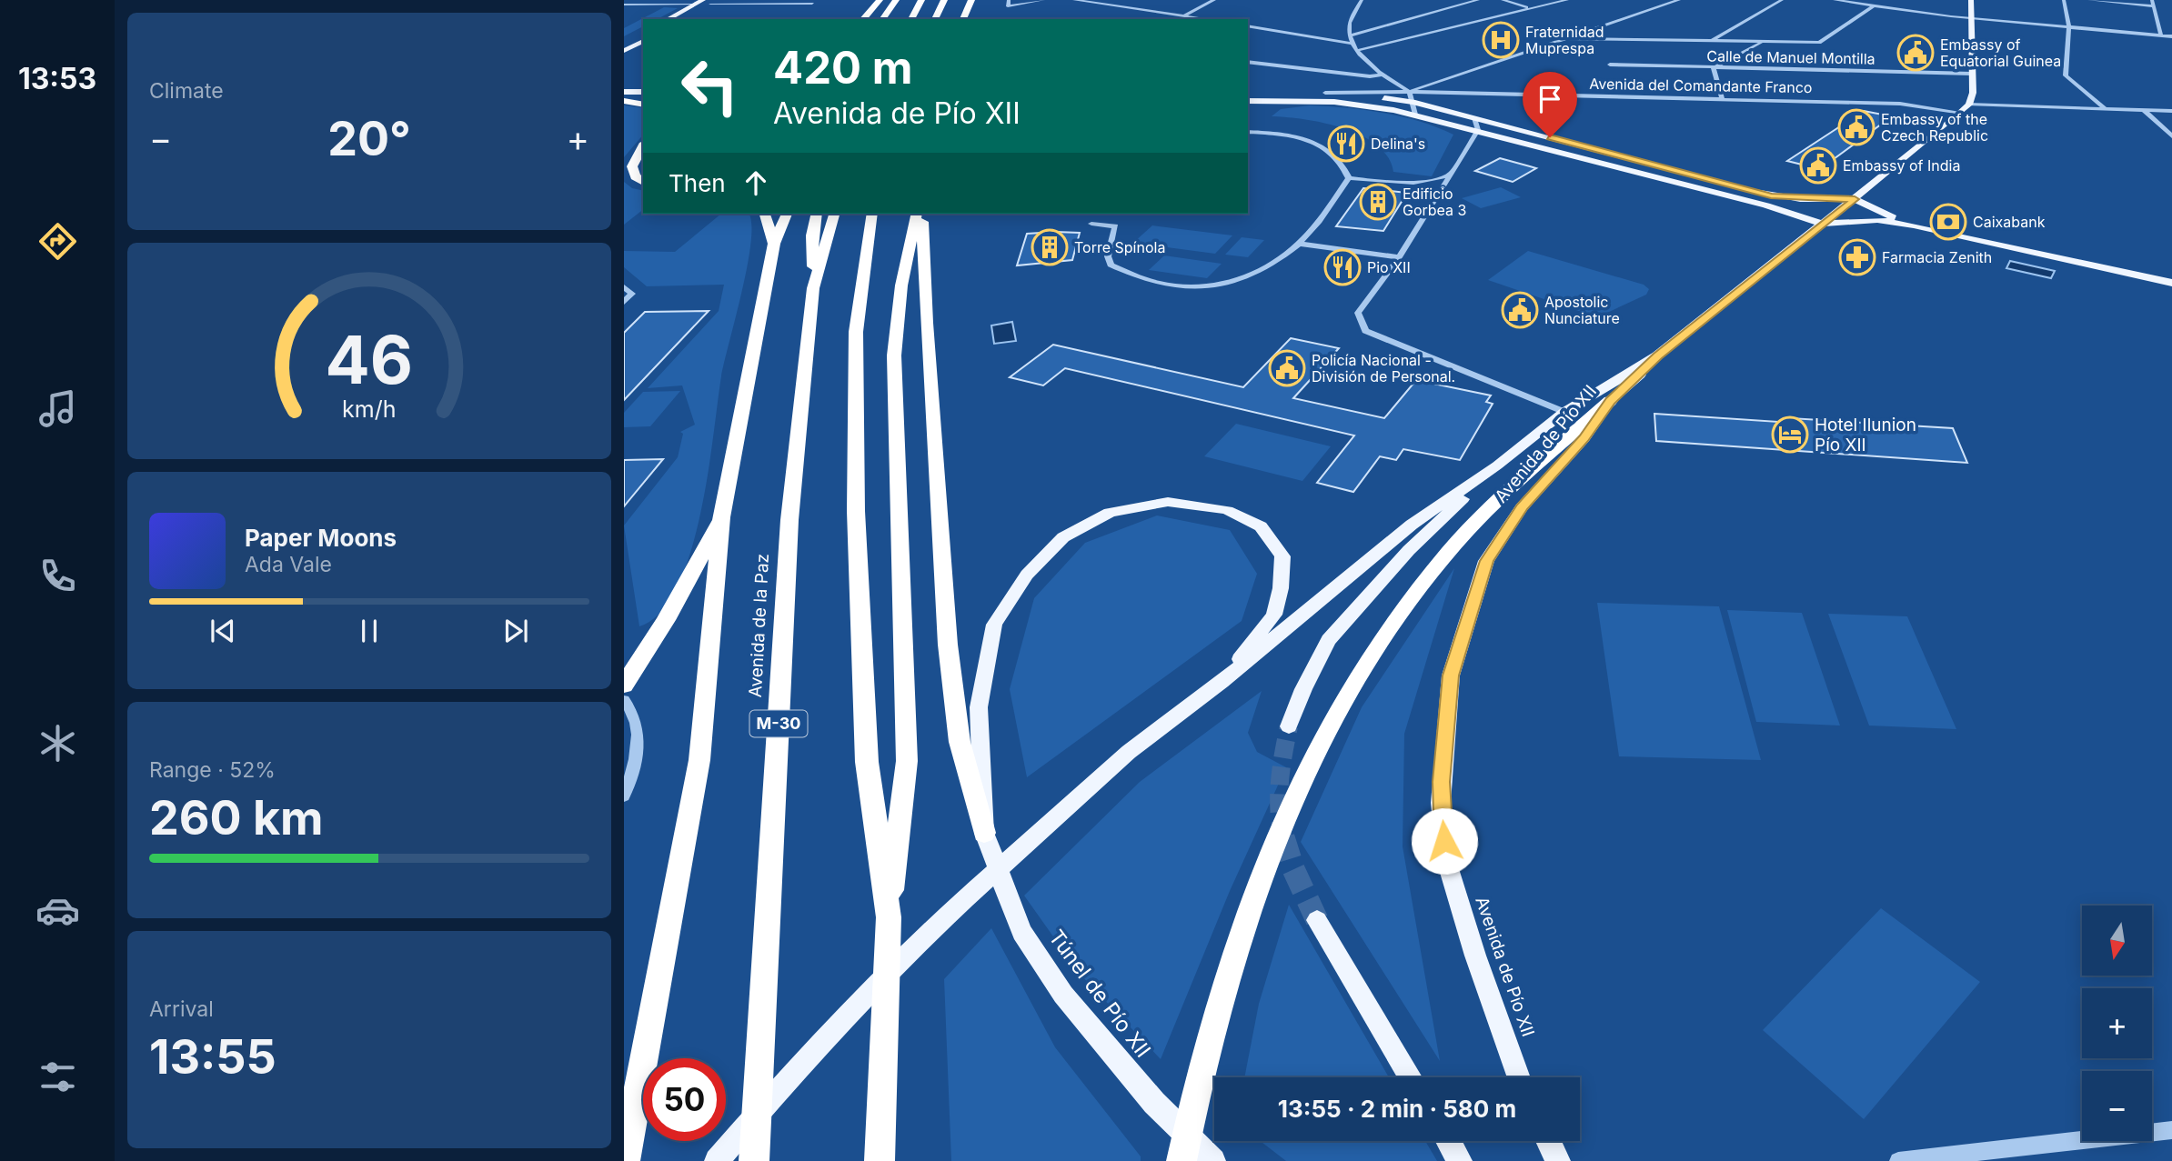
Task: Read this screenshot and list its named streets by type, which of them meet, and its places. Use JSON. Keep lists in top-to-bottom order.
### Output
{
  "streets": {
    "highway": ["Avenida de la Paz", "M-30"],
    "main road": ["Avenida de Pío XII", "Túnel de Pío XII"],
    "street": ["Calle de Manuel Montilla", "Avenida del Comandante Franco"]
  },
  "crossings": [
    ["Avenida del Comandante Franco", "Avenida de Pío XII"],
    ["Avenida de Pío XII", "Túnel de Pío XII"],
    ["Avenida de la Paz", "M-30"]
  ],
  "places": {
    "hospital": ["Fraternidad Muprespa"],
    "public building": [
      "Embassy of Equatorial Guinea",
      "Embassy of the Czech Republic",
      "Embassy of India",
      "Apostolic Nunciature",
      "Policía Nacional - División de Personal."
    ],
    "restaurant": ["Delina's", "Pio XII"],
    "building": ["Edificio Gorbea 3", "Torre Spínola"],
    "bank": ["Caixabank"],
    "pharmacy": ["Farmacia Zenith"],
    "hotel": ["Hotel Ilunion Pío XII"]
  },
  "north": "bottom",
  "page": {
    "tabs": "13:53",
    "tile": [
      "Climate",
      ["Range · 52%", "260 km"],
      ["Arrival", "13:55"]
    ],
    "turn": ["420 m", "Avenida de Pío XII"],
    "heat": ["−", "20°", "+"],
    "then": "Then",
    "song": ["Paper Moons", "Ada Vale"],
    "map_buttons": ["+", "−"],
    "limit": "50",
    "trip": "13:55 · 2 min · 580 m",
    "gauge": ["46", "km/h"]
  }
}
